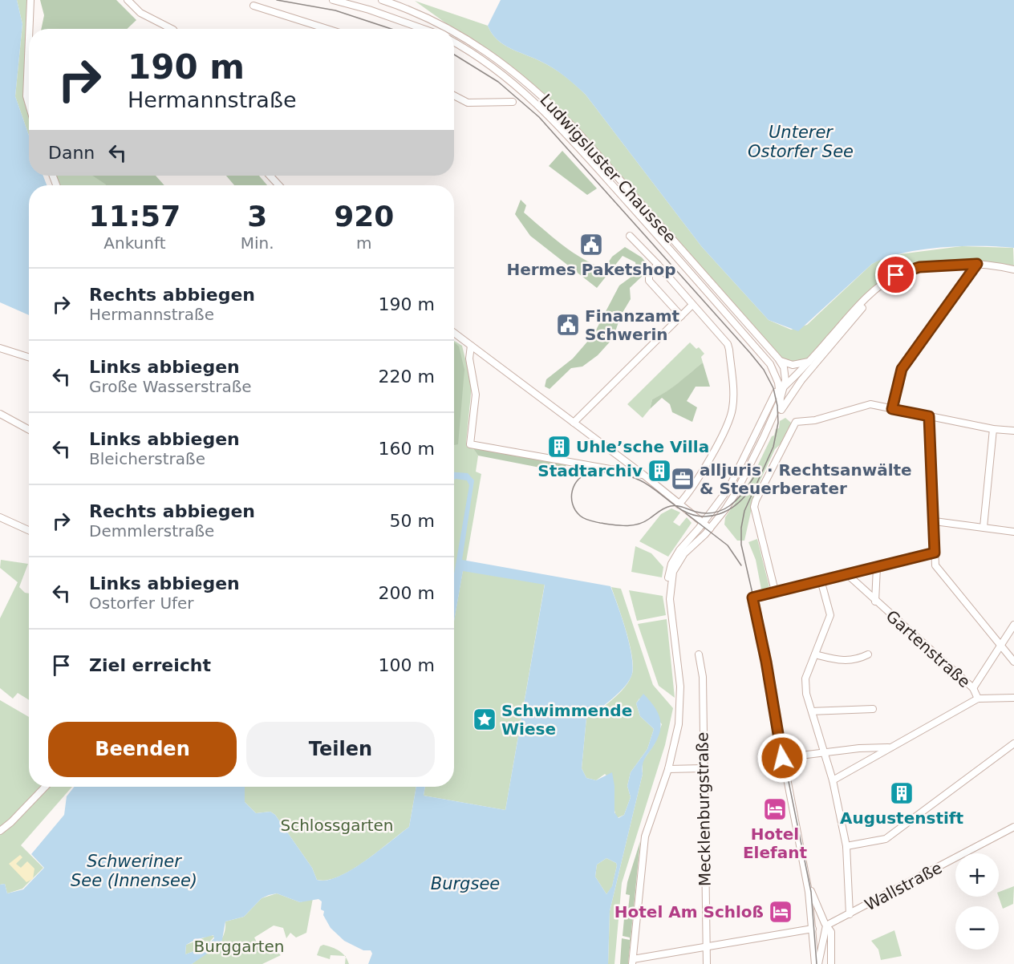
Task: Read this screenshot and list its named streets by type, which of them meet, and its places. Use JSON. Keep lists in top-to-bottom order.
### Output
{
  "streets": {
    "street": [
      "Ludwigsluster Chaussee",
      "Gartenstraße",
      "Mecklenburgstraße",
      "Wallstraße"
    ]
  },
  "water": ["Unterer Ostorfer See", "Schweriner See (Innensee)", "Burgsee"],
  "parks": ["Schlossgarten", "Burggarten"],
  "places": {
    "public building": ["Hermes Paketshop", "Finanzamt Schwerin"],
    "building": ["Uhle’sche Villa", "Stadtarchiv", "Augustenstift"],
    "office": ["alljuris · Rechtsanwälte & Steuerberater"],
    "place": ["Schwimmende Wiese"],
    "hotel": ["Hotel Elefant", "Hotel Am Schloß"]
  },
  "page": {
    "turn": ["190 m", "Hermannstraße"],
    "then": "Dann",
    "eta": [
      "11:57",
      "Ankunft",
      "3",
      "Min.",
      "920",
      "m"
    ],
    "list": [
      {
        "name": "Rechts abbiegen",
        "note": "Hermannstraße",
        "value": "190 m"
      },
      {
        "name": "Links abbiegen",
        "note": "Große Wasserstraße",
        "value": "220 m"
      },
      {
        "name": "Links abbiegen",
        "note": "Bleicherstraße",
        "value": "160 m"
      },
      {
        "name": "Rechts abbiegen",
        "note": "Demmlerstraße",
        "value": "50 m"
      },
      {
        "name": "Links abbiegen",
        "note": "Ostorfer Ufer",
        "value": "200 m"
      },
      {
        "name": "Ziel erreicht",
        "value": "100 m"
      }
    ],
    "buttons": ["Beenden", "Teilen"],
    "map_buttons": ["+", "−"]
  }
}
